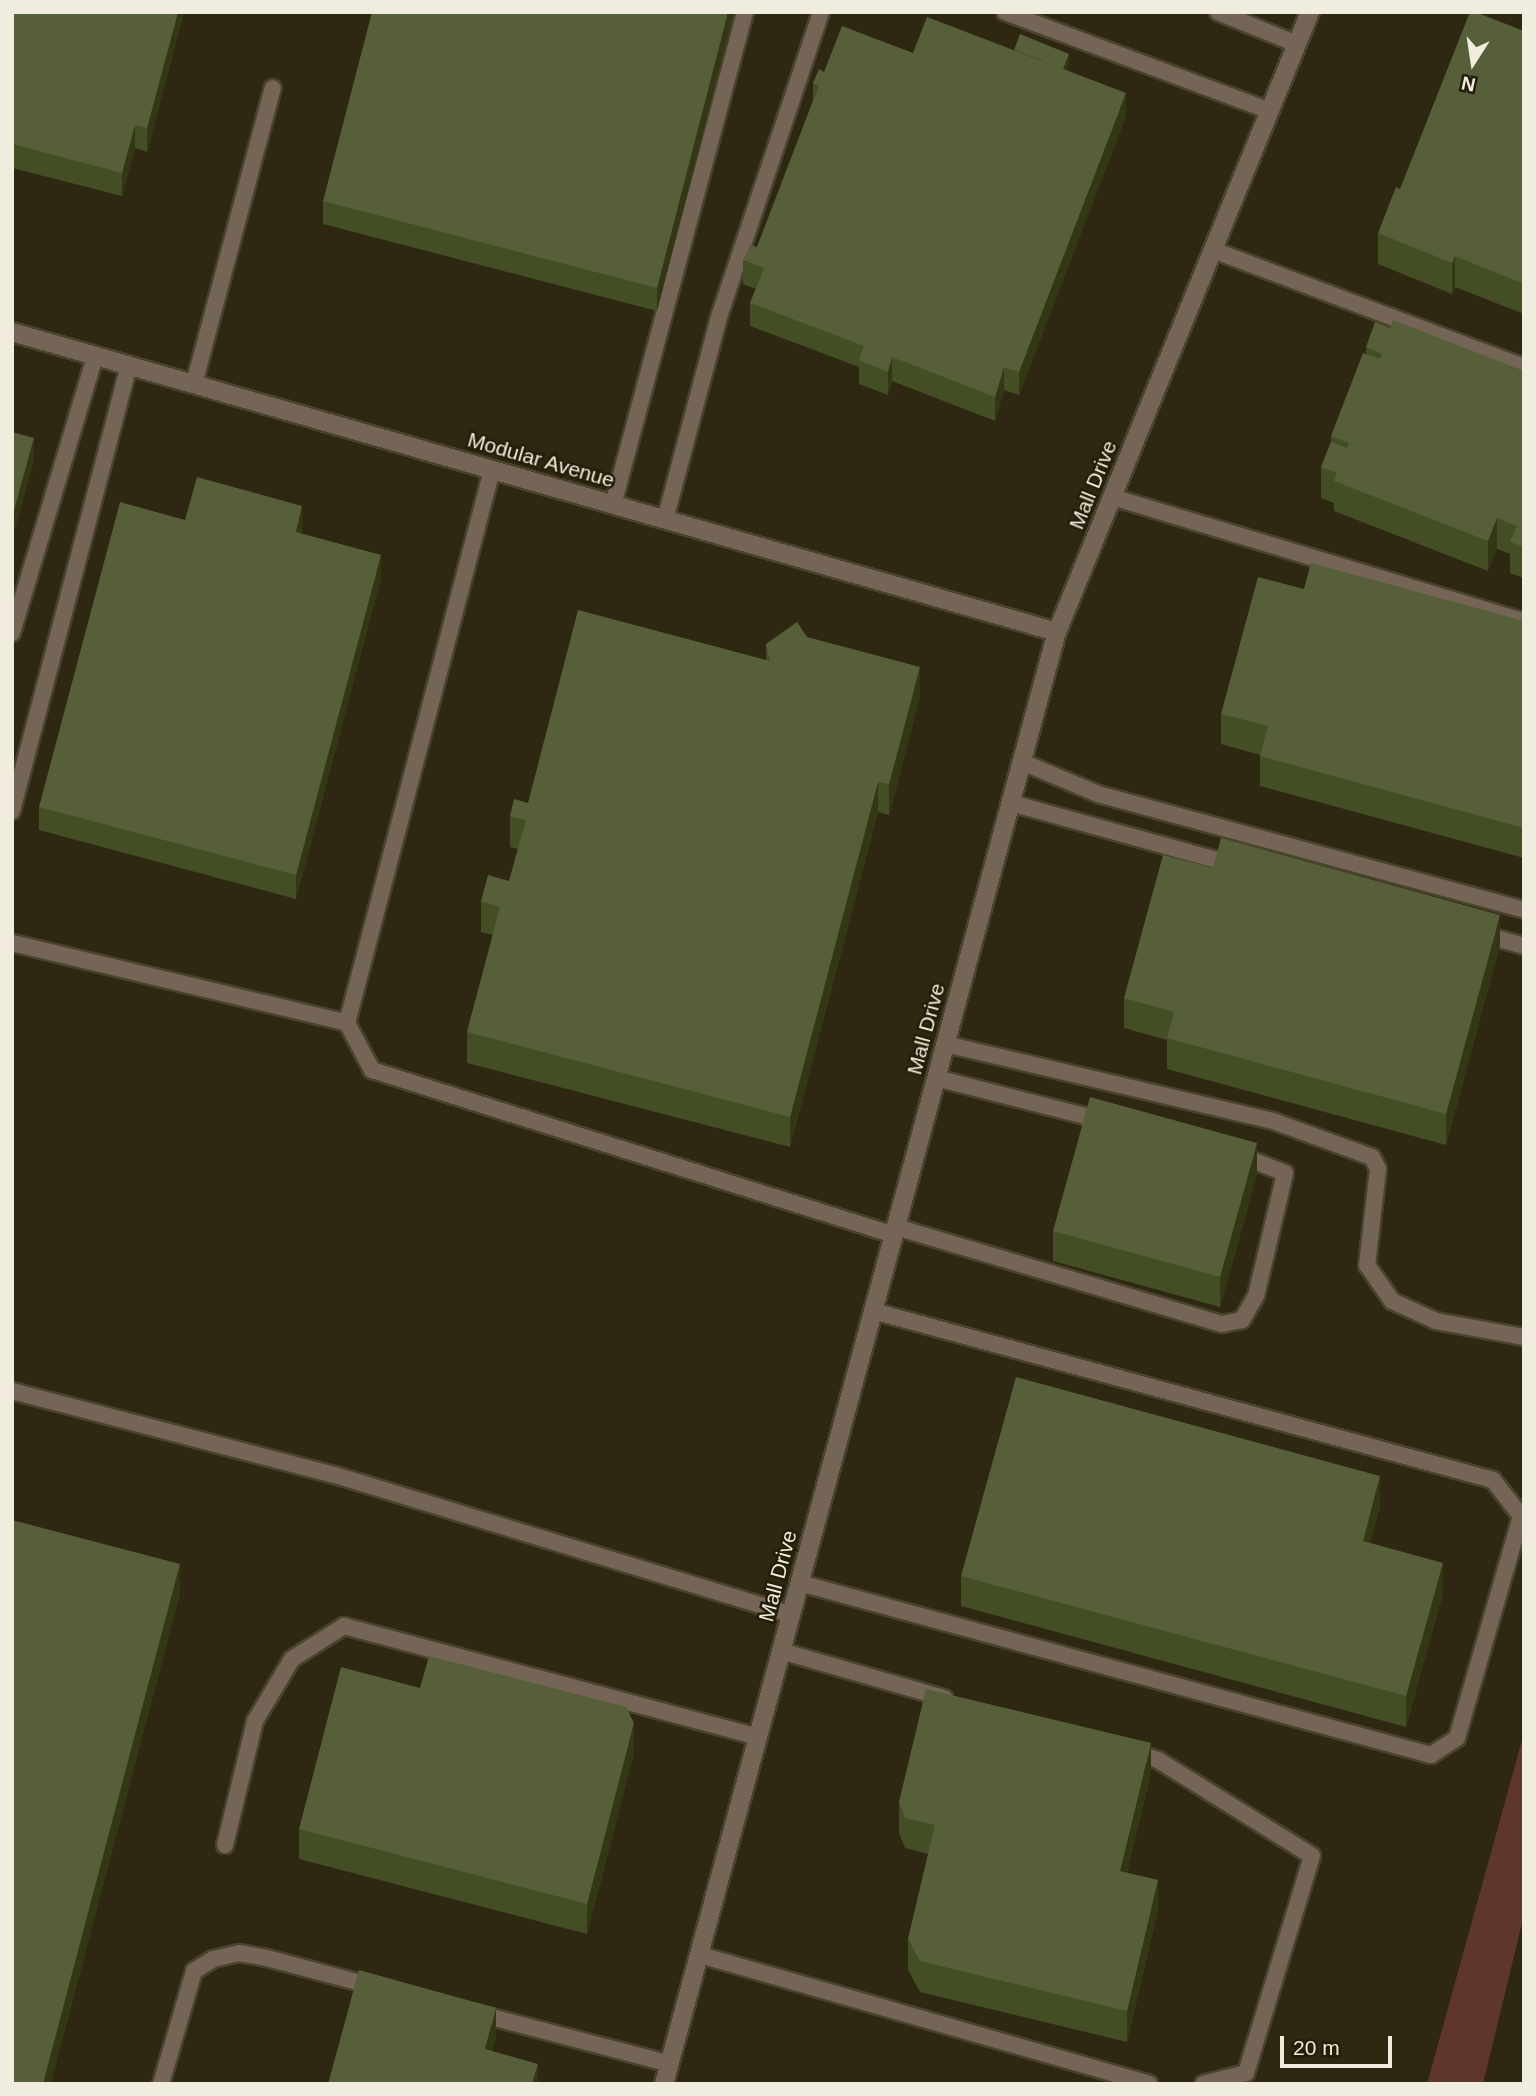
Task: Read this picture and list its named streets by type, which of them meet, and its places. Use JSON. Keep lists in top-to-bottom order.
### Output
{
  "streets": {
    "street": ["Modular Avenue", "Mall Drive"]
  },
  "crossings": [
    ["Modular Avenue", "Mall Drive"]
  ],
  "scale_bar": "20 m",
  "north": "bottom"
}
